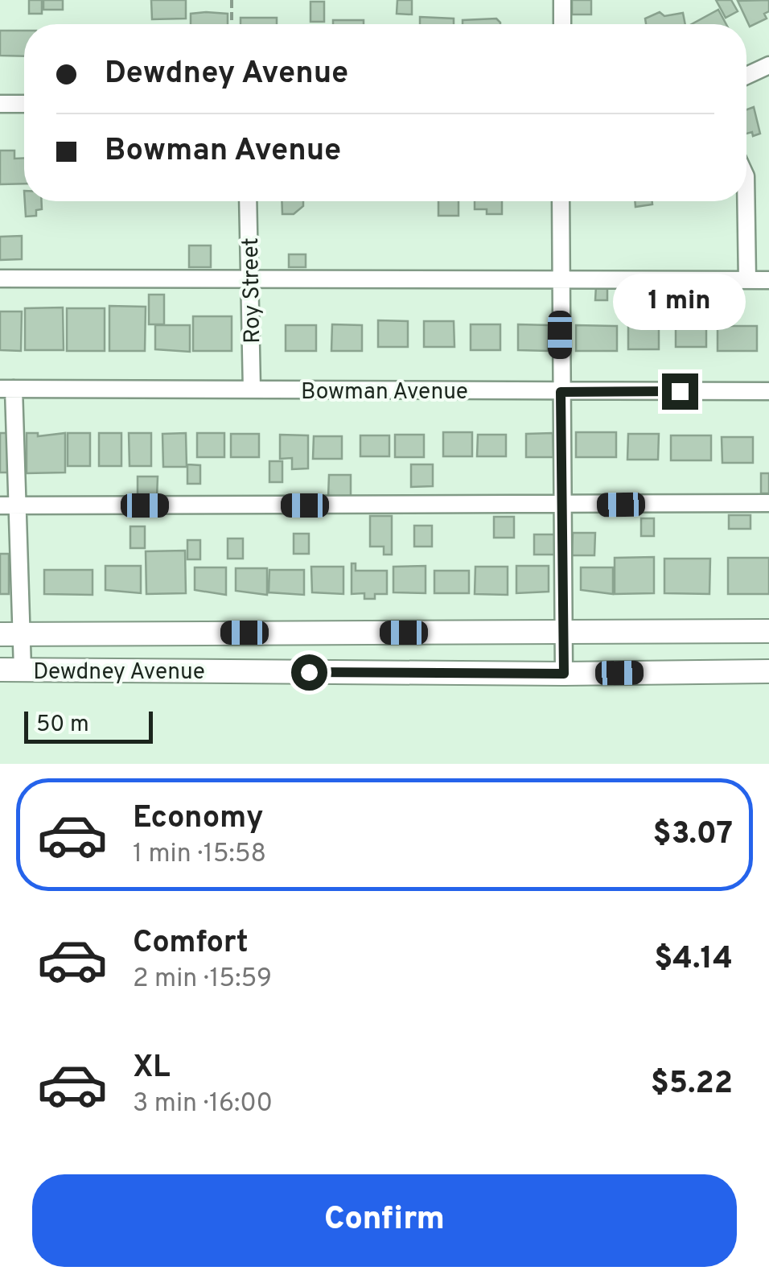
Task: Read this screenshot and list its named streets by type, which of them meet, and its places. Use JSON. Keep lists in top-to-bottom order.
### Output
{
  "streets": {
    "main road": ["Dewdney Avenue"],
    "street": ["Roy Street", "Bowman Avenue"]
  },
  "crossings": [
    ["Roy Street", "Bowman Avenue"]
  ],
  "scale_bar": "50 m",
  "page": {
    "banner": ["Dewdney Avenue", "Bowman Avenue"],
    "bubble": "1 min",
    "scale": "50 m",
    "list": [
      {
        "name": "Economy",
        "note": "1 min · 15:58",
        "value": "$3.07"
      },
      {
        "name": "Comfort",
        "note": "2 min · 15:59",
        "value": "$4.14"
      },
      {
        "name": "XL",
        "note": "3 min · 16:00",
        "value": "$5.22"
      }
    ],
    "buttons": "Confirm"
  }
}
